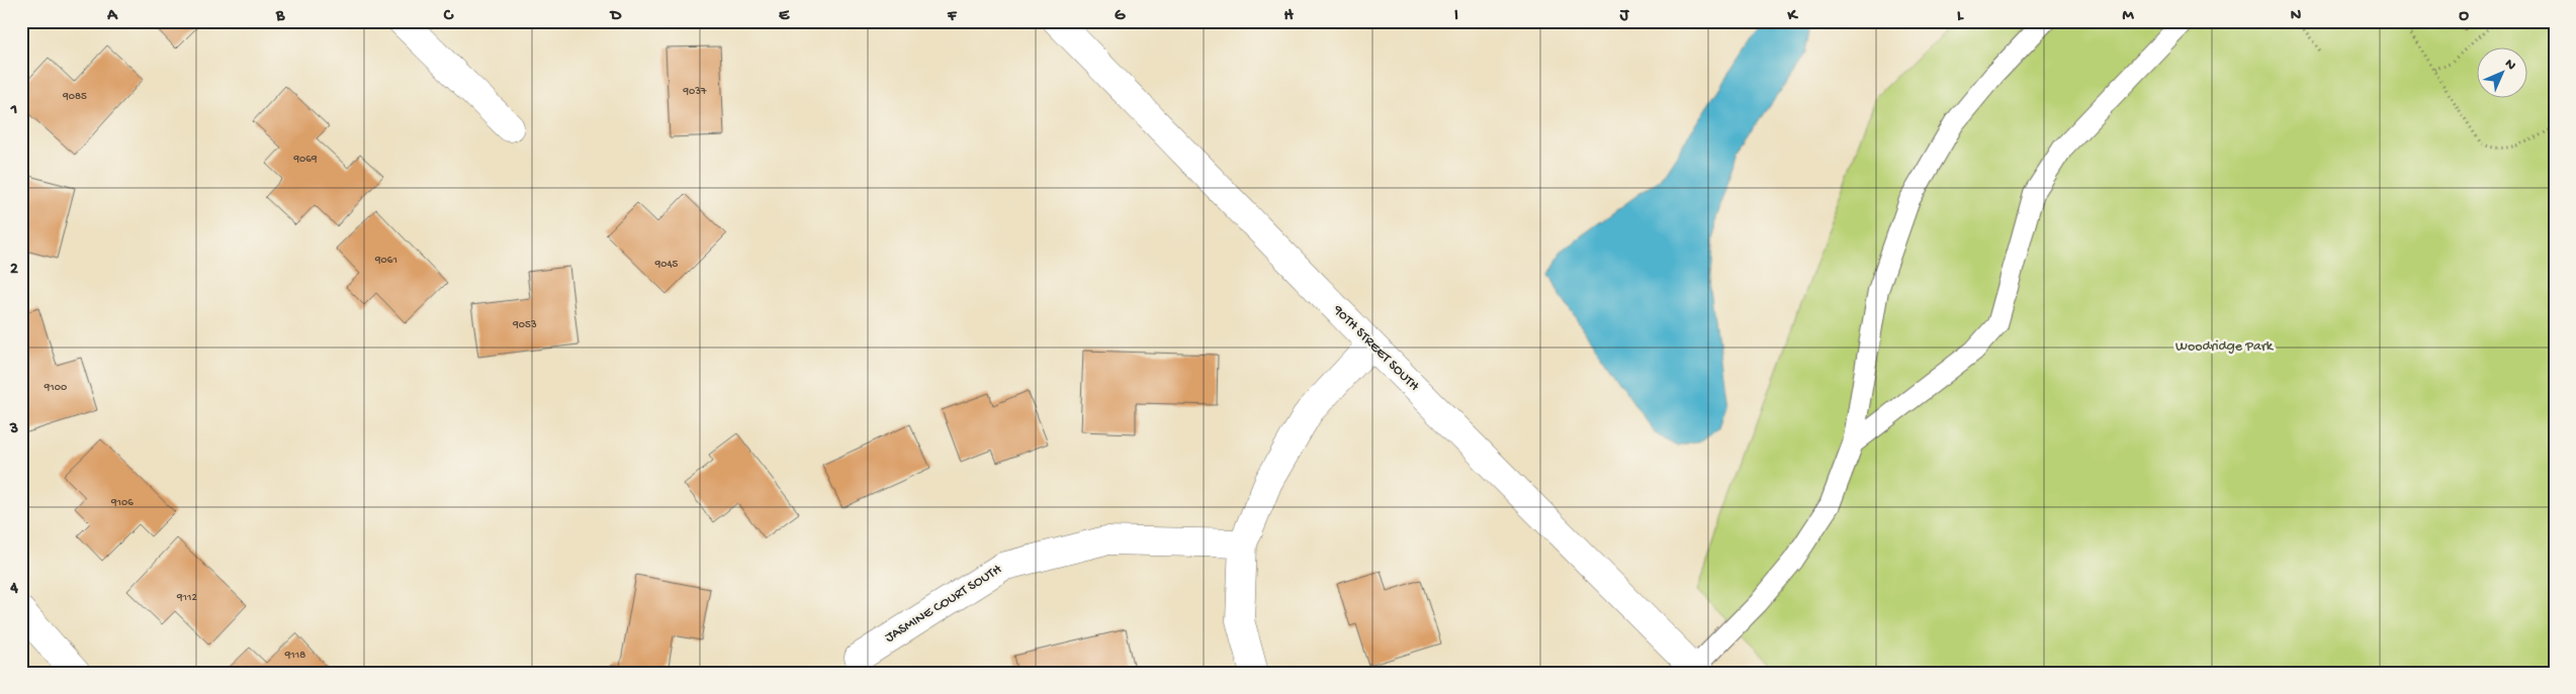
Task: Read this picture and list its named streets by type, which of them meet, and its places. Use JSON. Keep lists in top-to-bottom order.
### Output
{
  "streets": {
    "street": ["90TH STREET SOUTH", "JASMINE COURT SOUTH"]
  },
  "parks": ["Woodridge Park"],
  "house_numbers": [
    "9037",
    "9085",
    "9069",
    "9061",
    "9045",
    "9053",
    "9100",
    "9106",
    "9112",
    "9118"
  ],
  "north": "top right",
  "grid": {
    "columns": [
      "A",
      "B",
      "C",
      "D",
      "E",
      "F",
      "G",
      "H",
      "I",
      "J",
      "K",
      "L",
      "M",
      "N",
      "O"
    ],
    "rows": [
      "1",
      "2",
      "3",
      "4"
    ]
  }
}
